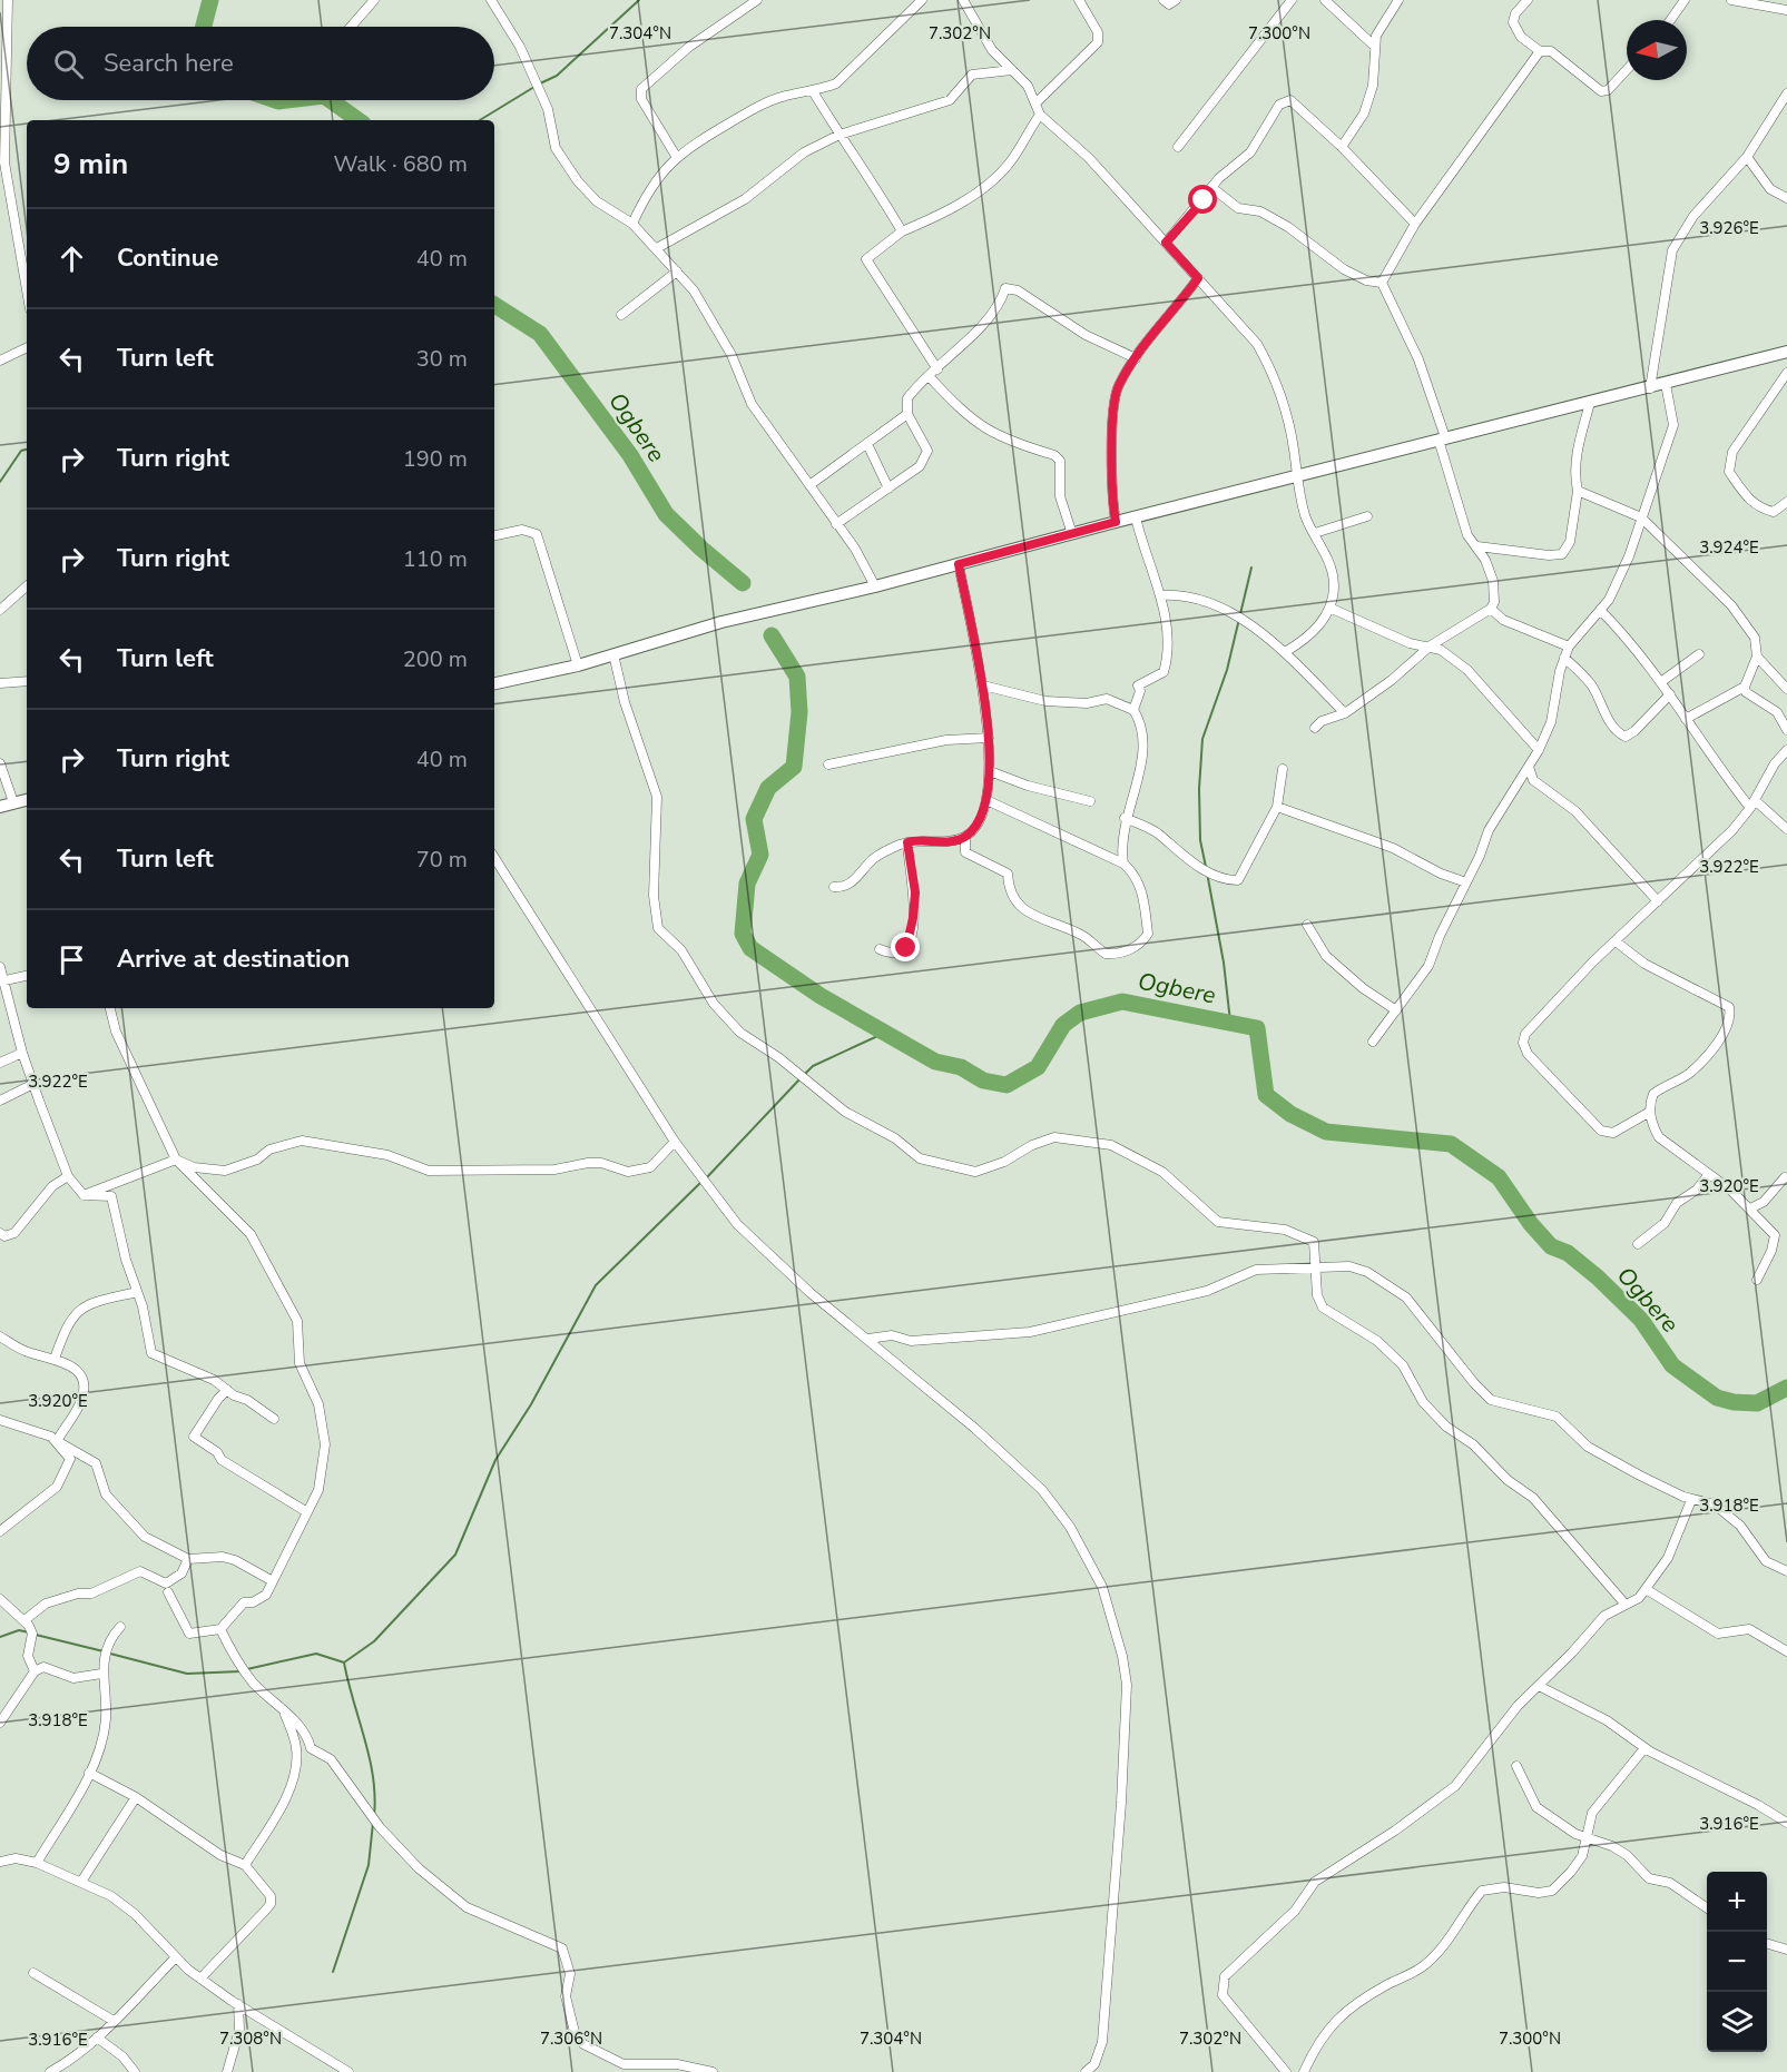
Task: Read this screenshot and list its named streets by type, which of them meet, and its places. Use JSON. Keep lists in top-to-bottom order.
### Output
{
  "water": ["Ogbere"],
  "north": "left",
  "page": {
    "search": "Search here",
    "heading": ["9 min", "Walk · 680 m"],
    "list": [
      ["Continue", "40 m"],
      ["Turn left", "30 m"],
      ["Turn right", "190 m"],
      ["Turn right", "110 m"],
      ["Turn left", "200 m"],
      ["Turn right", "40 m"],
      ["Turn left", "70 m"],
      "Arrive at destination"
    ],
    "map_buttons": ["+", "−"]
  },
  "coordinates": [
    "7.304°N",
    "7.302°N",
    "7.300°N",
    "3.926°E",
    "3.924°E",
    "3.922°E",
    "3.920°E",
    "3.918°E",
    "3.916°E",
    "7.308°N",
    "7.306°N"
  ]
}
